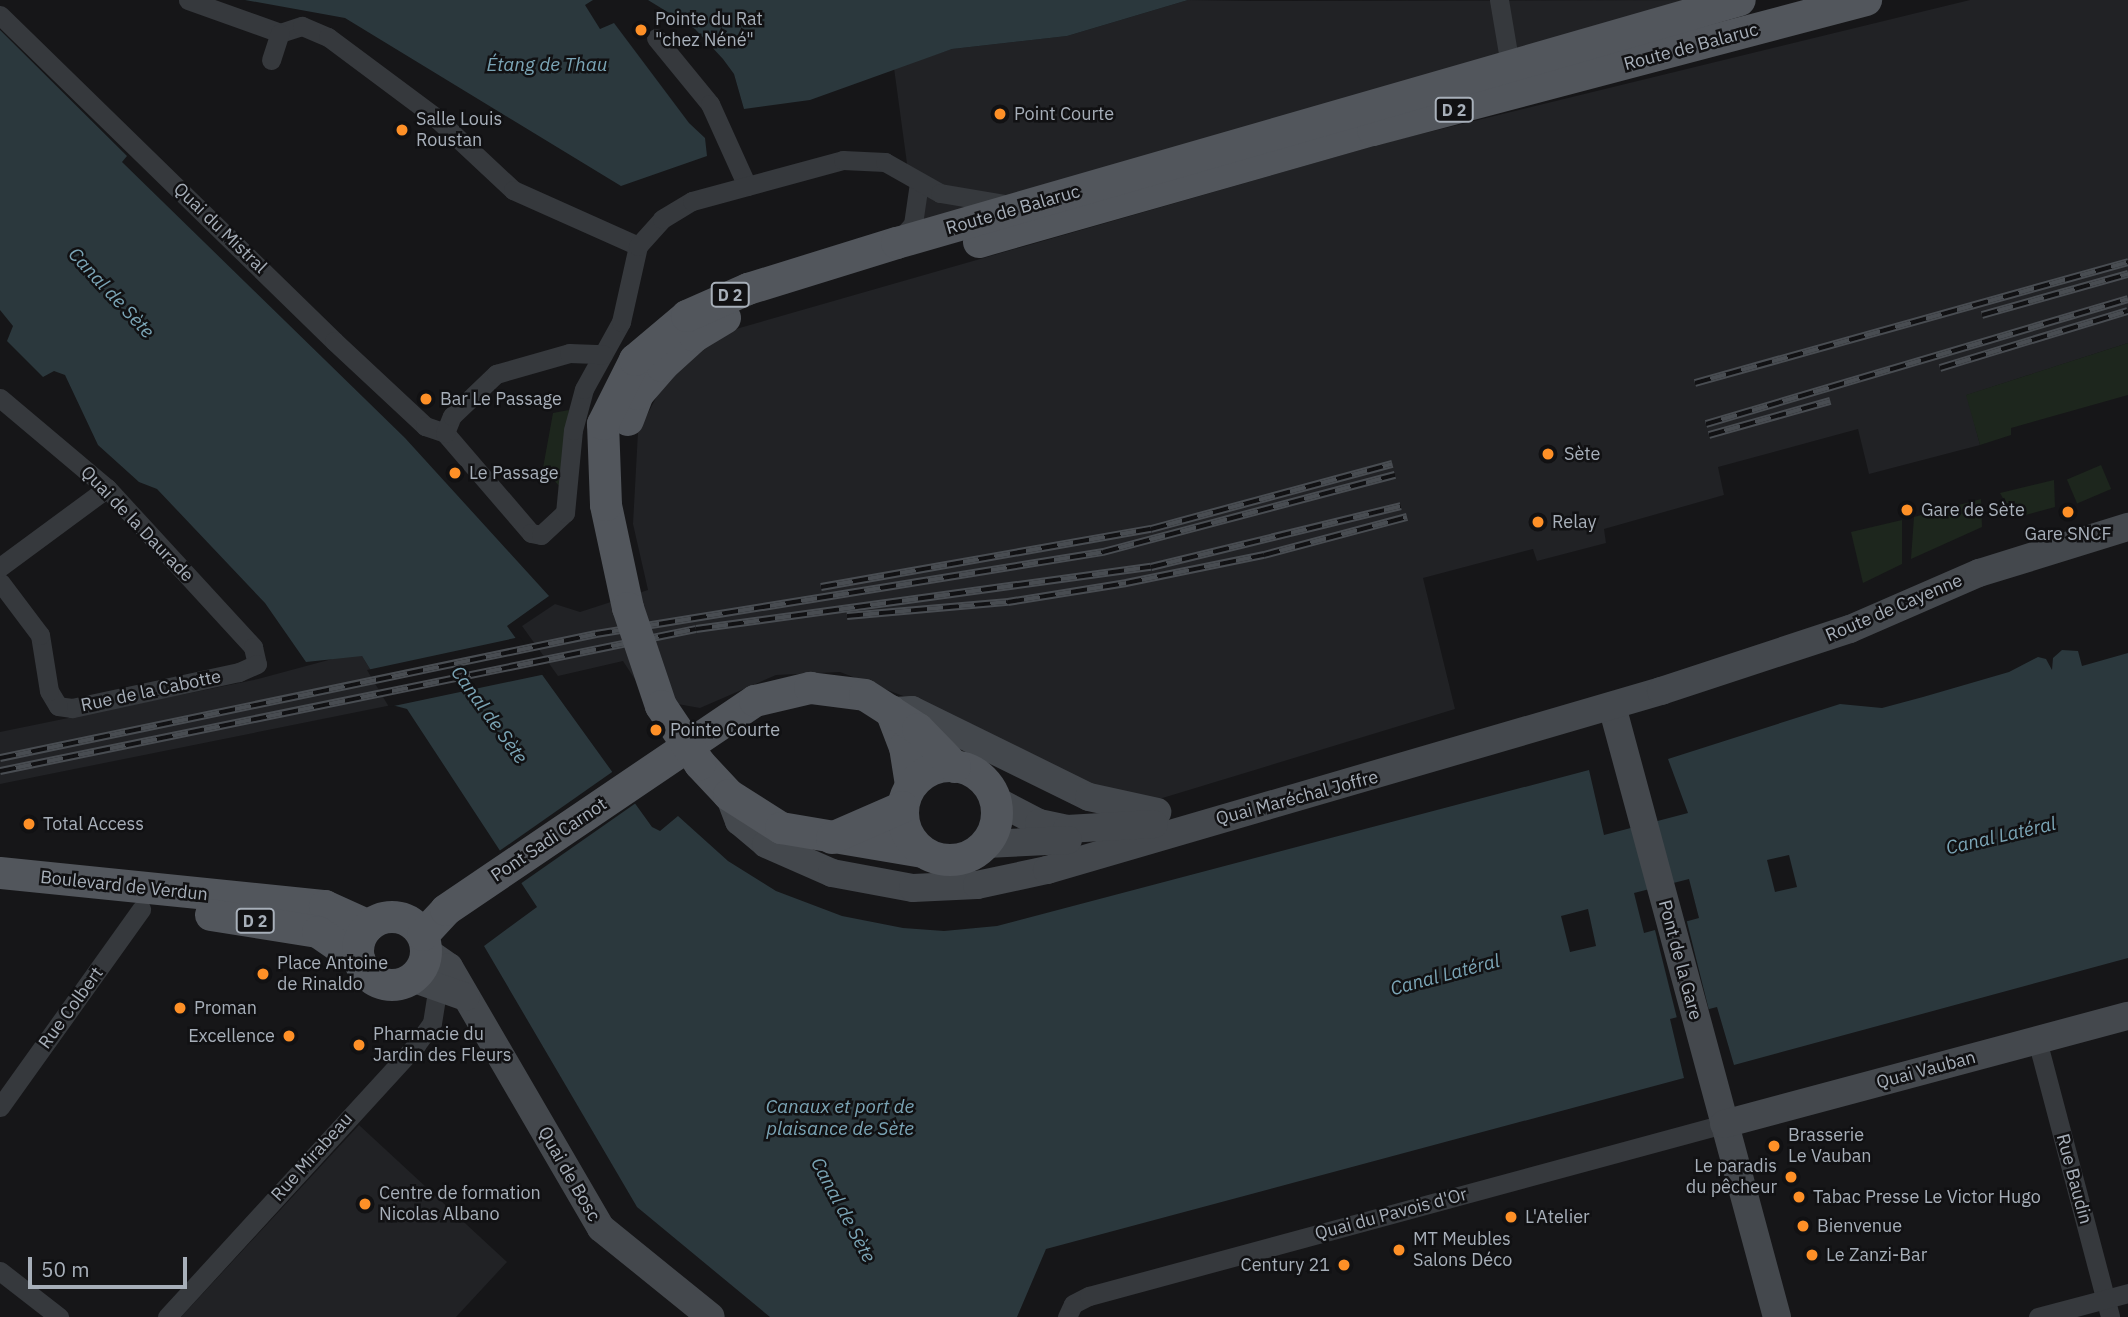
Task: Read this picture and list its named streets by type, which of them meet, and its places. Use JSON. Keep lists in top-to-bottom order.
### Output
{
  "streets": {
    "main road": [
      "Route de Balaruc",
      "D 2",
      "Route de Cayenne",
      "Quai Maréchal Joffre",
      "Pont Sadi Carnot",
      "Boulevard de Verdun",
      "Pont de la Gare",
      "Quai Vauban",
      "Quai de Bosc"
    ],
    "street": [
      "Quai du Mistral",
      "Quai de la Daurade",
      "Rue de la Cabotte",
      "Rue Colbert",
      "Rue Mirabeau",
      "Rue Baudin",
      "Quai du Pavois d'Or"
    ]
  },
  "crossings": [
    ["Route de Balaruc", "D 2"],
    ["D 2", "Quai Maréchal Joffre"],
    ["D 2", "Pont Sadi Carnot"],
    ["Quai de la Daurade", "Rue de la Cabotte"],
    ["Route de Cayenne", "Quai Maréchal Joffre"],
    ["Route de Cayenne", "Pont de la Gare"],
    ["Quai Maréchal Joffre", "Pont Sadi Carnot"],
    ["Quai Maréchal Joffre", "Pont de la Gare"],
    ["Pont Sadi Carnot", "Boulevard de Verdun"],
    ["Pont Sadi Carnot", "Rue Mirabeau"],
    ["Pont Sadi Carnot", "Quai de Bosc"],
    ["Boulevard de Verdun", "Rue Colbert"],
    ["Boulevard de Verdun", "Rue Mirabeau"],
    ["Boulevard de Verdun", "Quai de Bosc"],
    ["Pont de la Gare", "Quai Vauban"],
    ["Pont de la Gare", "Quai du Pavois d'Or"],
    ["Quai Vauban", "Rue Baudin"],
    ["Quai Vauban", "Quai du Pavois d'Or"],
    ["Rue Mirabeau", "Quai de Bosc"]
  ],
  "water": [
    "Étang de Thau",
    "Canal de Sète",
    "Canal Latéral",
    "Canaux et port de plaisance de Sète"
  ],
  "places": [
    "Pointe du Rat \"chez Néné\"",
    "Point Courte",
    "Salle Louis Roustan",
    "Bar Le Passage",
    "Sète",
    "Le Passage",
    "Gare de Sète",
    "Gare SNCF",
    "Relay",
    "Pointe Courte",
    "Total Access",
    "Place Antoine de Rinaldo",
    "Proman",
    "Excellence",
    "Pharmacie du Jardin des Fleurs",
    "Brasserie Le Vauban",
    "Le paradis du pêcheur",
    "Tabac Presse Le Victor Hugo",
    "Centre de formation Nicolas Albano",
    "L'Atelier",
    "Bienvenue",
    "MT Meubles Salons Déco",
    "Le Zanzi-Bar",
    "Century 21"
  ],
  "scale_bar": "50 m"
}
